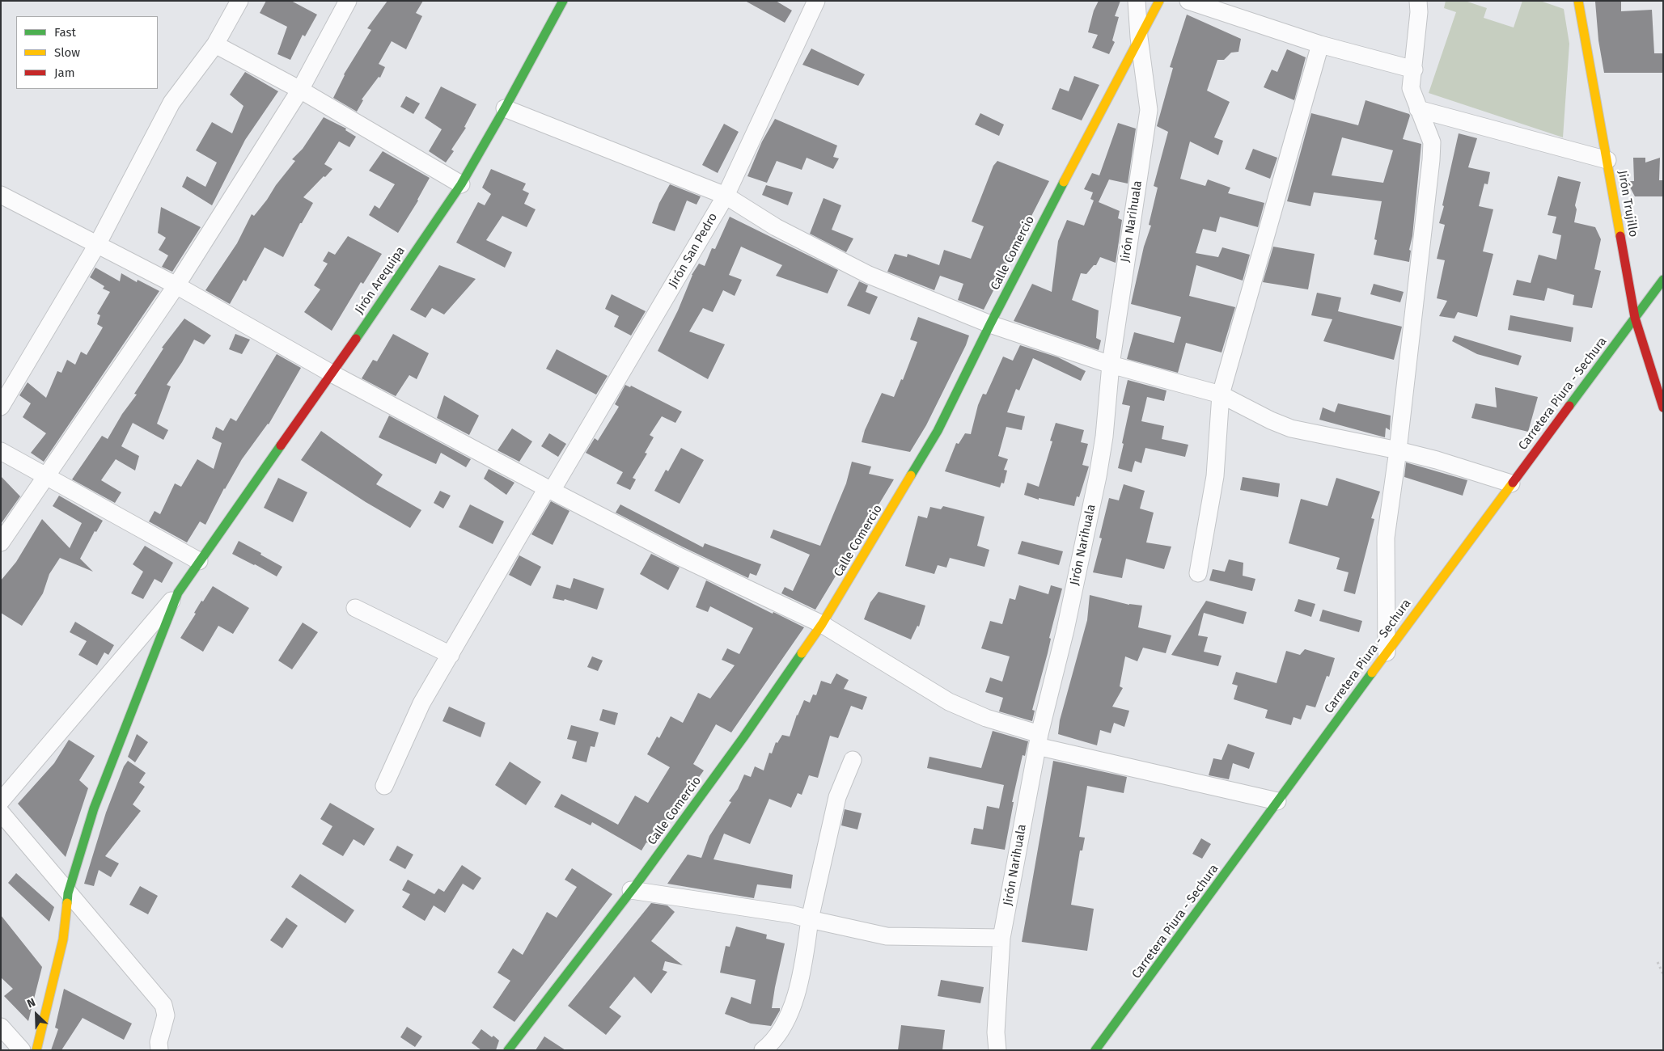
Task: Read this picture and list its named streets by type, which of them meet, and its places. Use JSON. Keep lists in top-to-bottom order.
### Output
{
  "streets": {
    "street": [
      "Jirón Trujillo",
      "Jirón Narihuala",
      "Jirón San Pedro",
      "Calle Comercio",
      "Jirón Arequipa",
      "Carretera Piura - Sechura"
    ]
  },
  "crossings": [
    ["Jirón Trujillo", "Carretera Piura - Sechura"],
    ["Jirón Narihuala", "Calle Comercio"]
  ],
  "legend": ["Fast", "Slow", "Jam"],
  "north": "top left"
}
